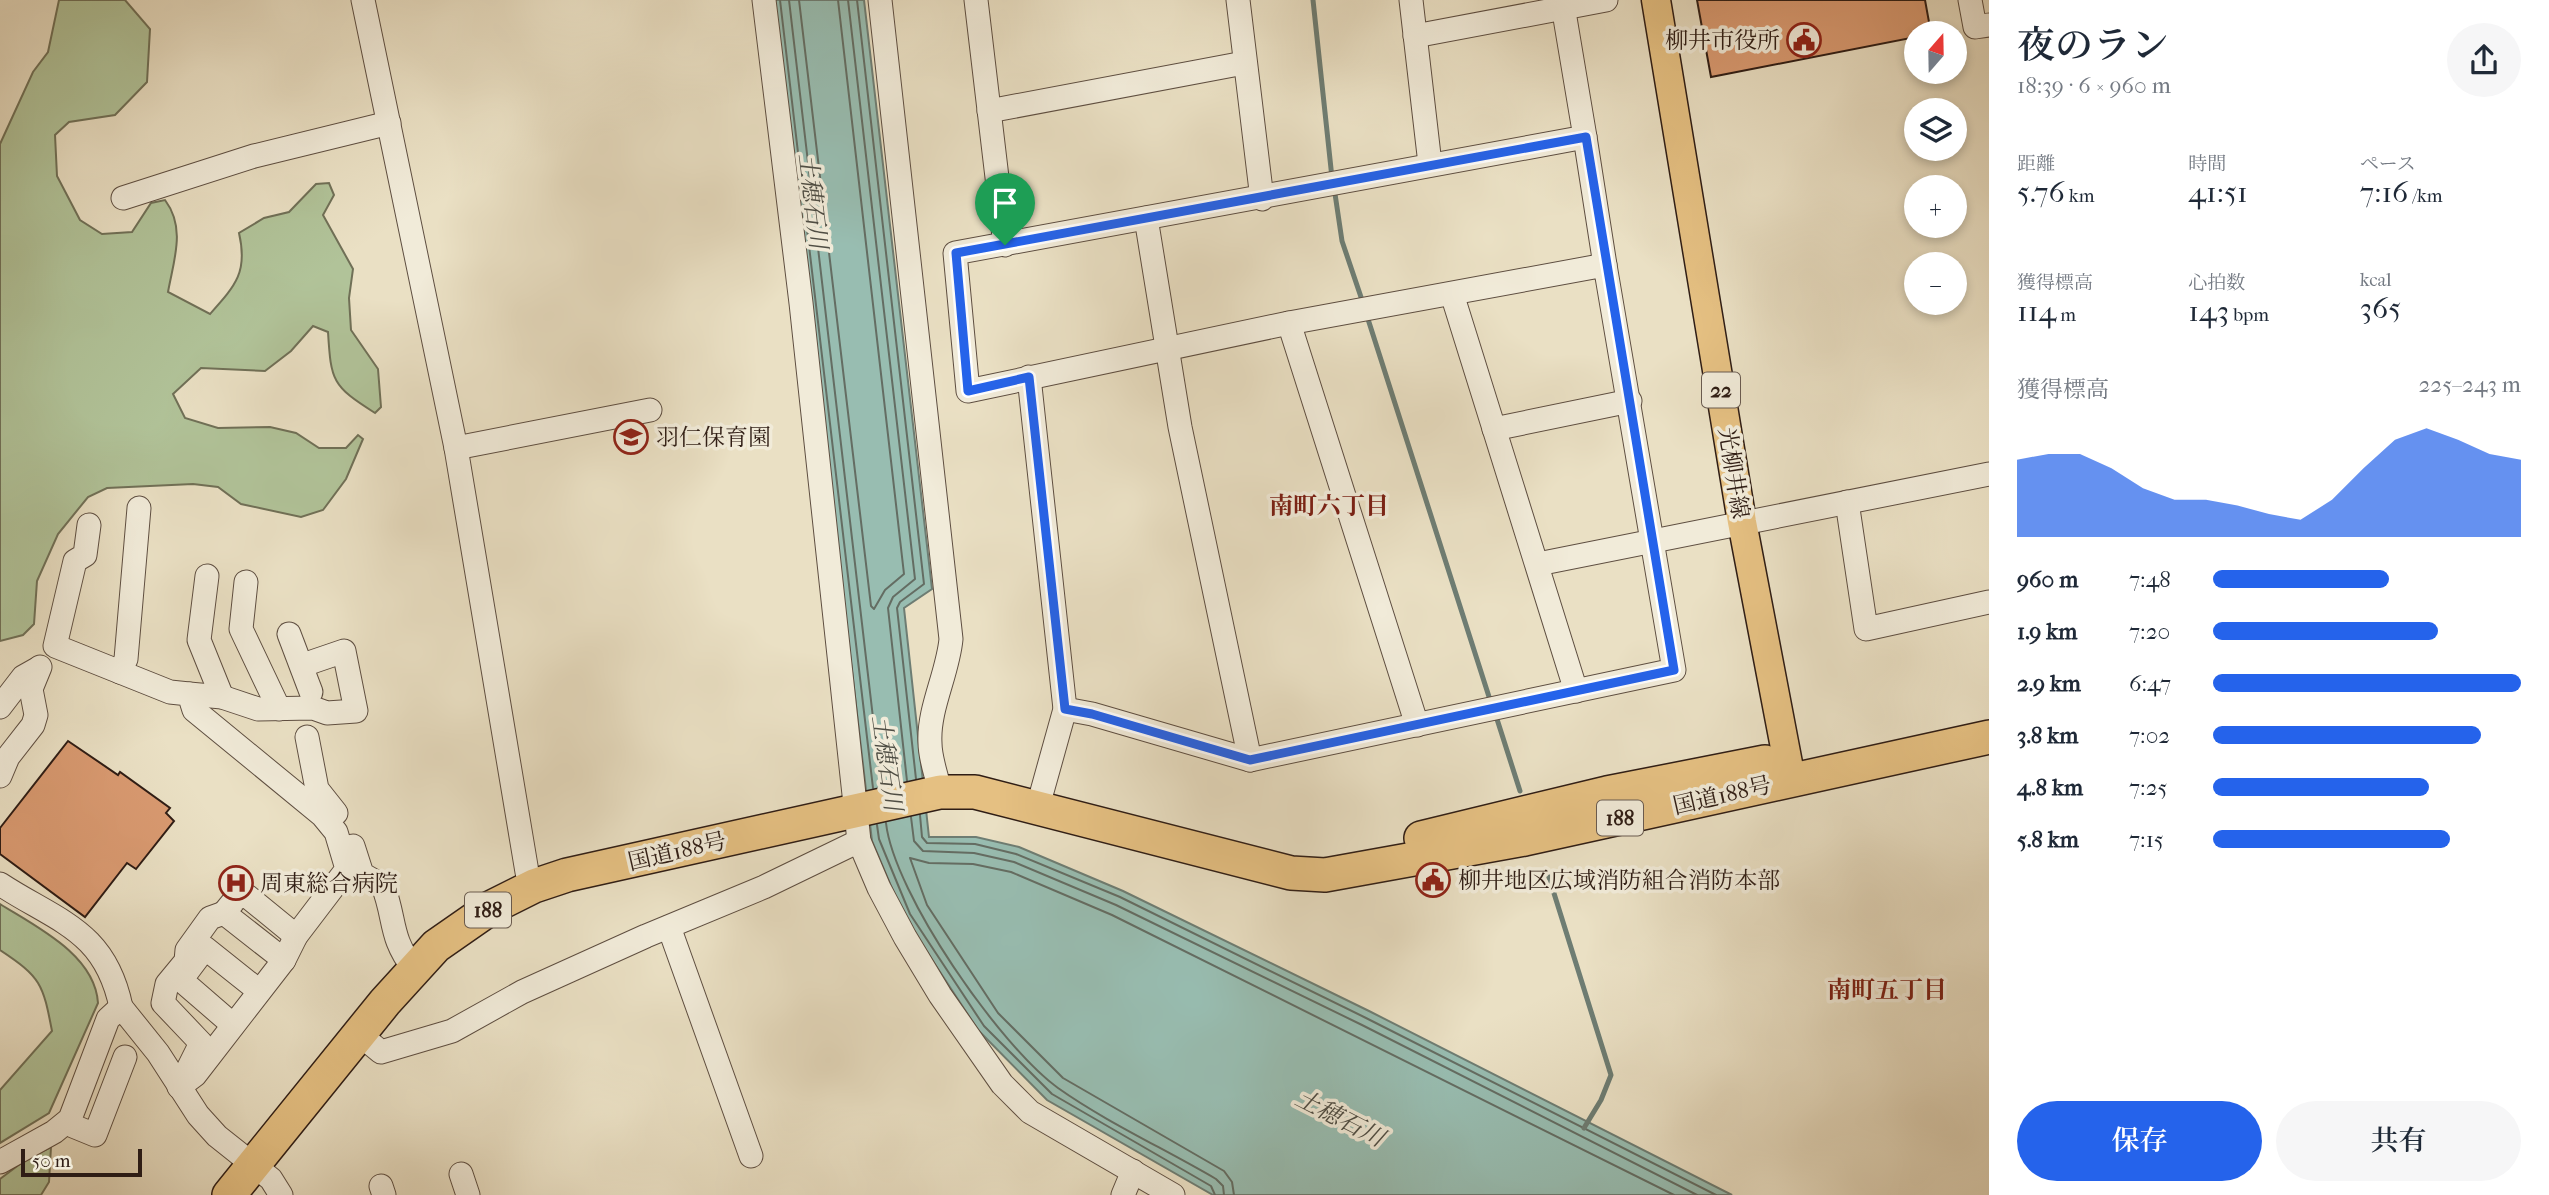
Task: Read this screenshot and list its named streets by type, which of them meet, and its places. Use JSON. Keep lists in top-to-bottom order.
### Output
{
  "streets": {
    "highway": ["国道188号", "188"],
    "main road": ["22", "光柳井線"]
  },
  "crossings": [
    ["光柳井線", "国道188号"]
  ],
  "districts": ["南町六丁目", "南町五丁目"],
  "water": ["土穂石川"],
  "places": {
    "public building": ["柳井市役所", "柳井地区広域消防組合消防本部"],
    "school or university": ["羽仁保育園"],
    "hospital": ["周東総合病院"]
  },
  "scale_bar": "50 m",
  "north": "top",
  "page": {
    "heading": ["夜のラン", "18:39 · 6 × 960 m"],
    "map_buttons": ["+", "−"],
    "stats": [
      ["距離", "5.76 km"],
      ["時間", "41:51"],
      ["ペース", "7:16 /km"],
      ["獲得標高", "114 m"],
      ["心拍数", "143 bpm"],
      ["kcal", "365"]
    ],
    "chart": ["獲得標高", "225–243 m"],
    "list": [
      {
        "name": "960 m",
        "note": "7:48"
      },
      {
        "name": "1.9 km",
        "note": "7:20"
      },
      {
        "name": "2.9 km",
        "note": "6:47"
      },
      {
        "name": "3.8 km",
        "note": "7:02"
      },
      {
        "name": "4.8 km",
        "note": "7:25"
      },
      {
        "name": "5.8 km",
        "note": "7:15"
      }
    ],
    "buttons": ["保存", "共有"],
    "scale": "50 m"
  }
}
